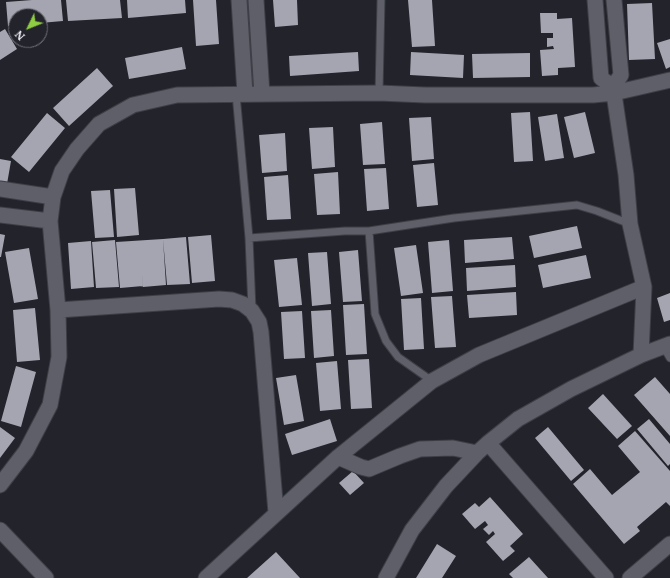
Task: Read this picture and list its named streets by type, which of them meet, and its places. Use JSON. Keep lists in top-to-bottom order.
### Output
{
  "north": "bottom left"
}
